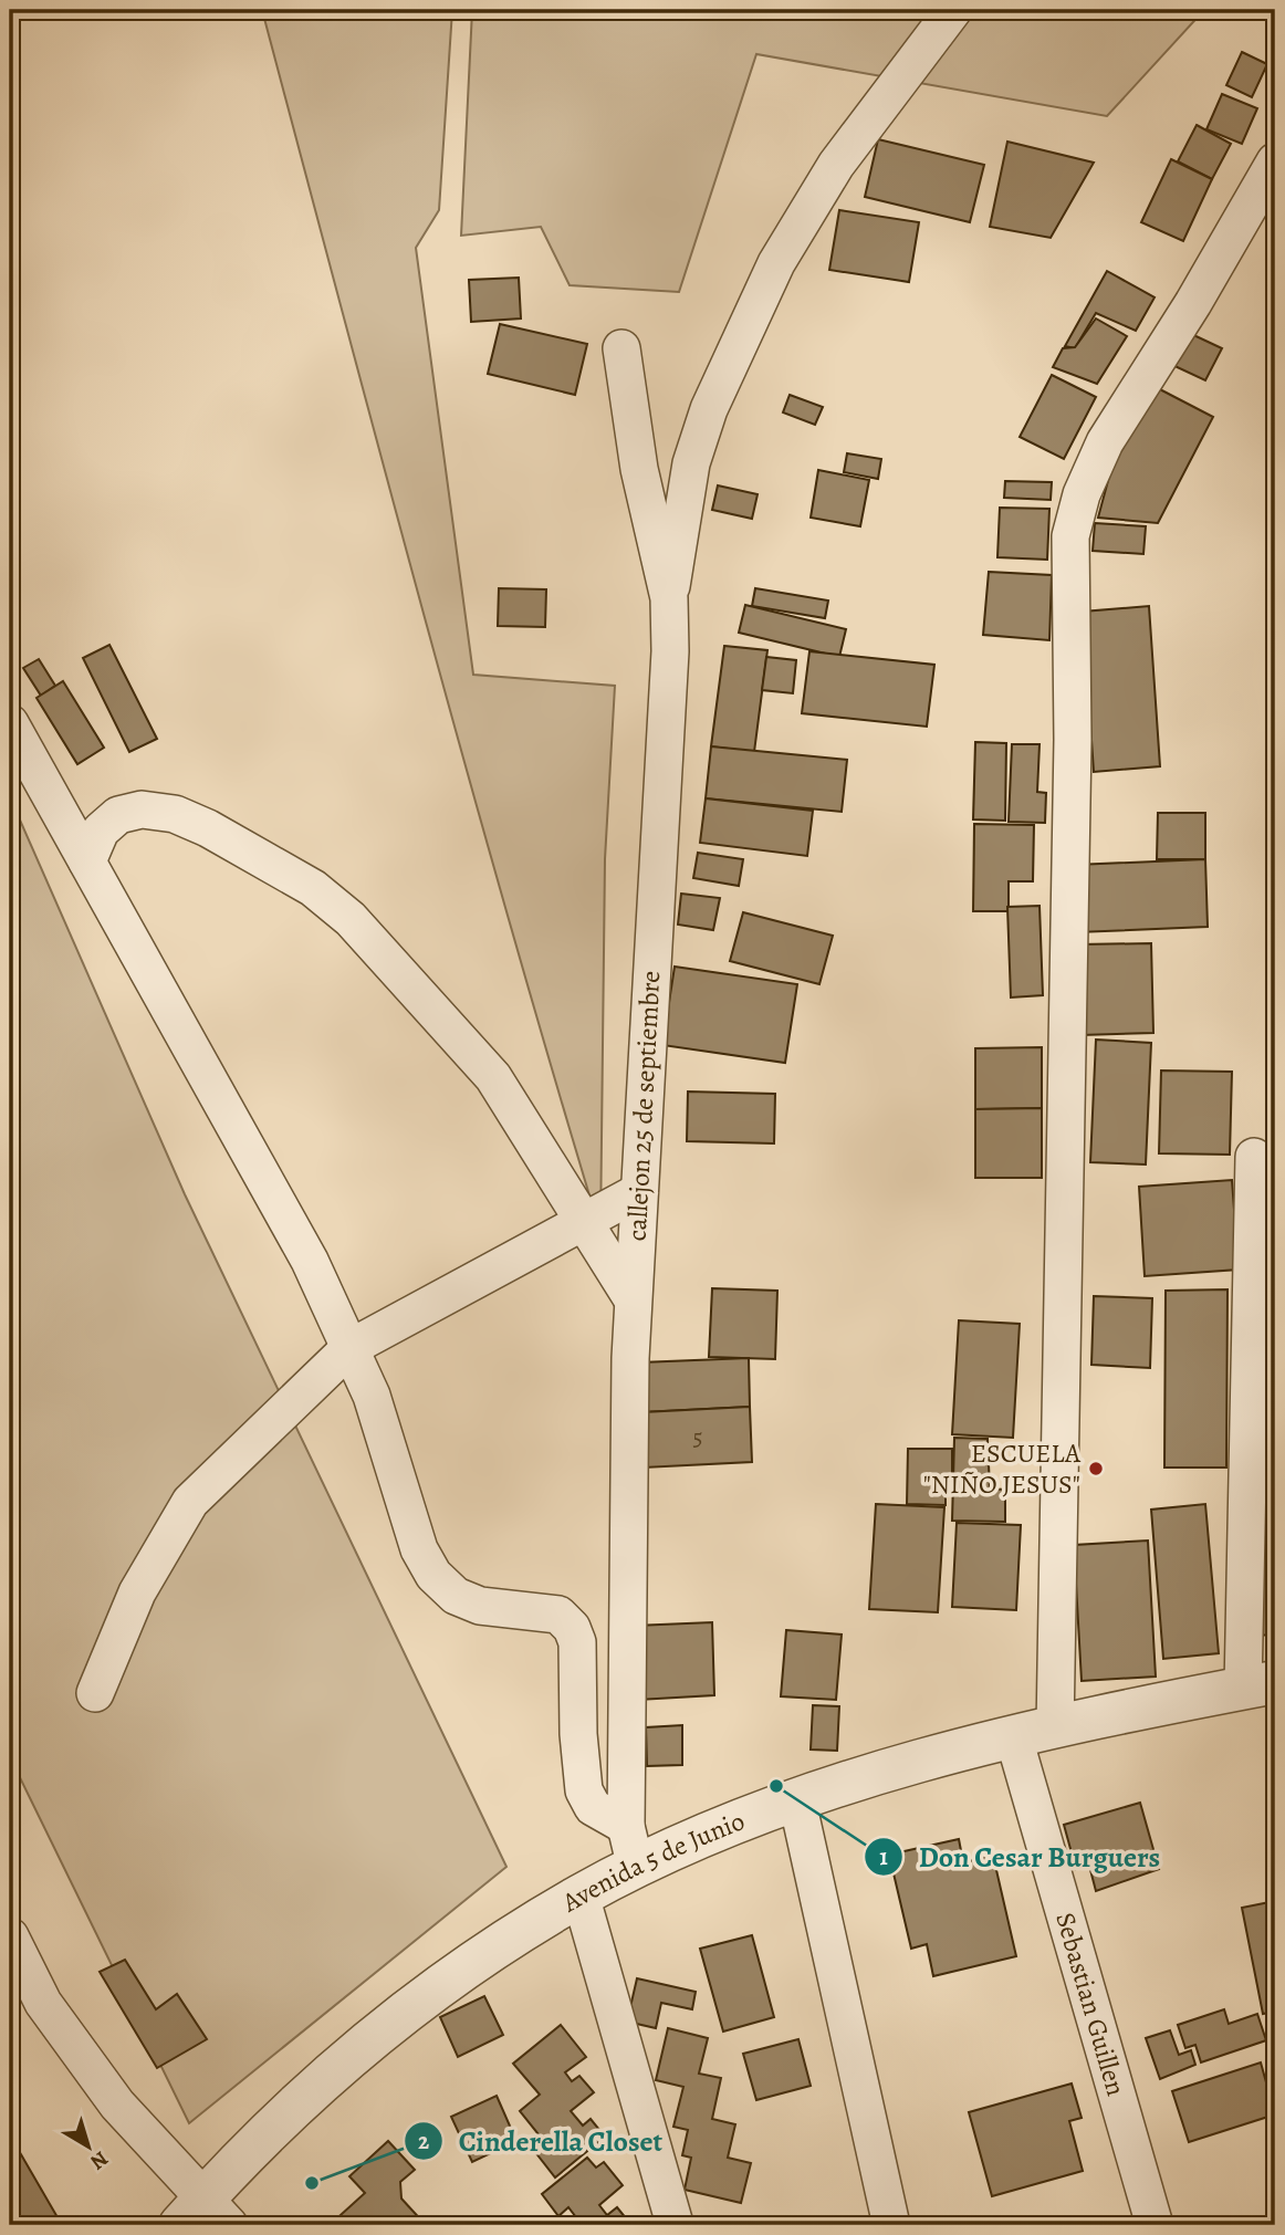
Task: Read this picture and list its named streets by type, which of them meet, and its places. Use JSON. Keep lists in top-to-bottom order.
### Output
{
  "streets": {
    "street": ["callejon 25 de septiembre", "Avenida 5 de Junio", "Sebastian Guillen"]
  },
  "crossings": [
    ["callejon 25 de septiembre", "Avenida 5 de Junio"],
    ["Avenida 5 de Junio", "Sebastian Guillen"]
  ],
  "places": ["ESCUELA \"NIÑO JESUS\"", "Don Cesar Burguers", "Cinderella Closet"],
  "house_numbers": ["5"],
  "north": "bottom right"
}
